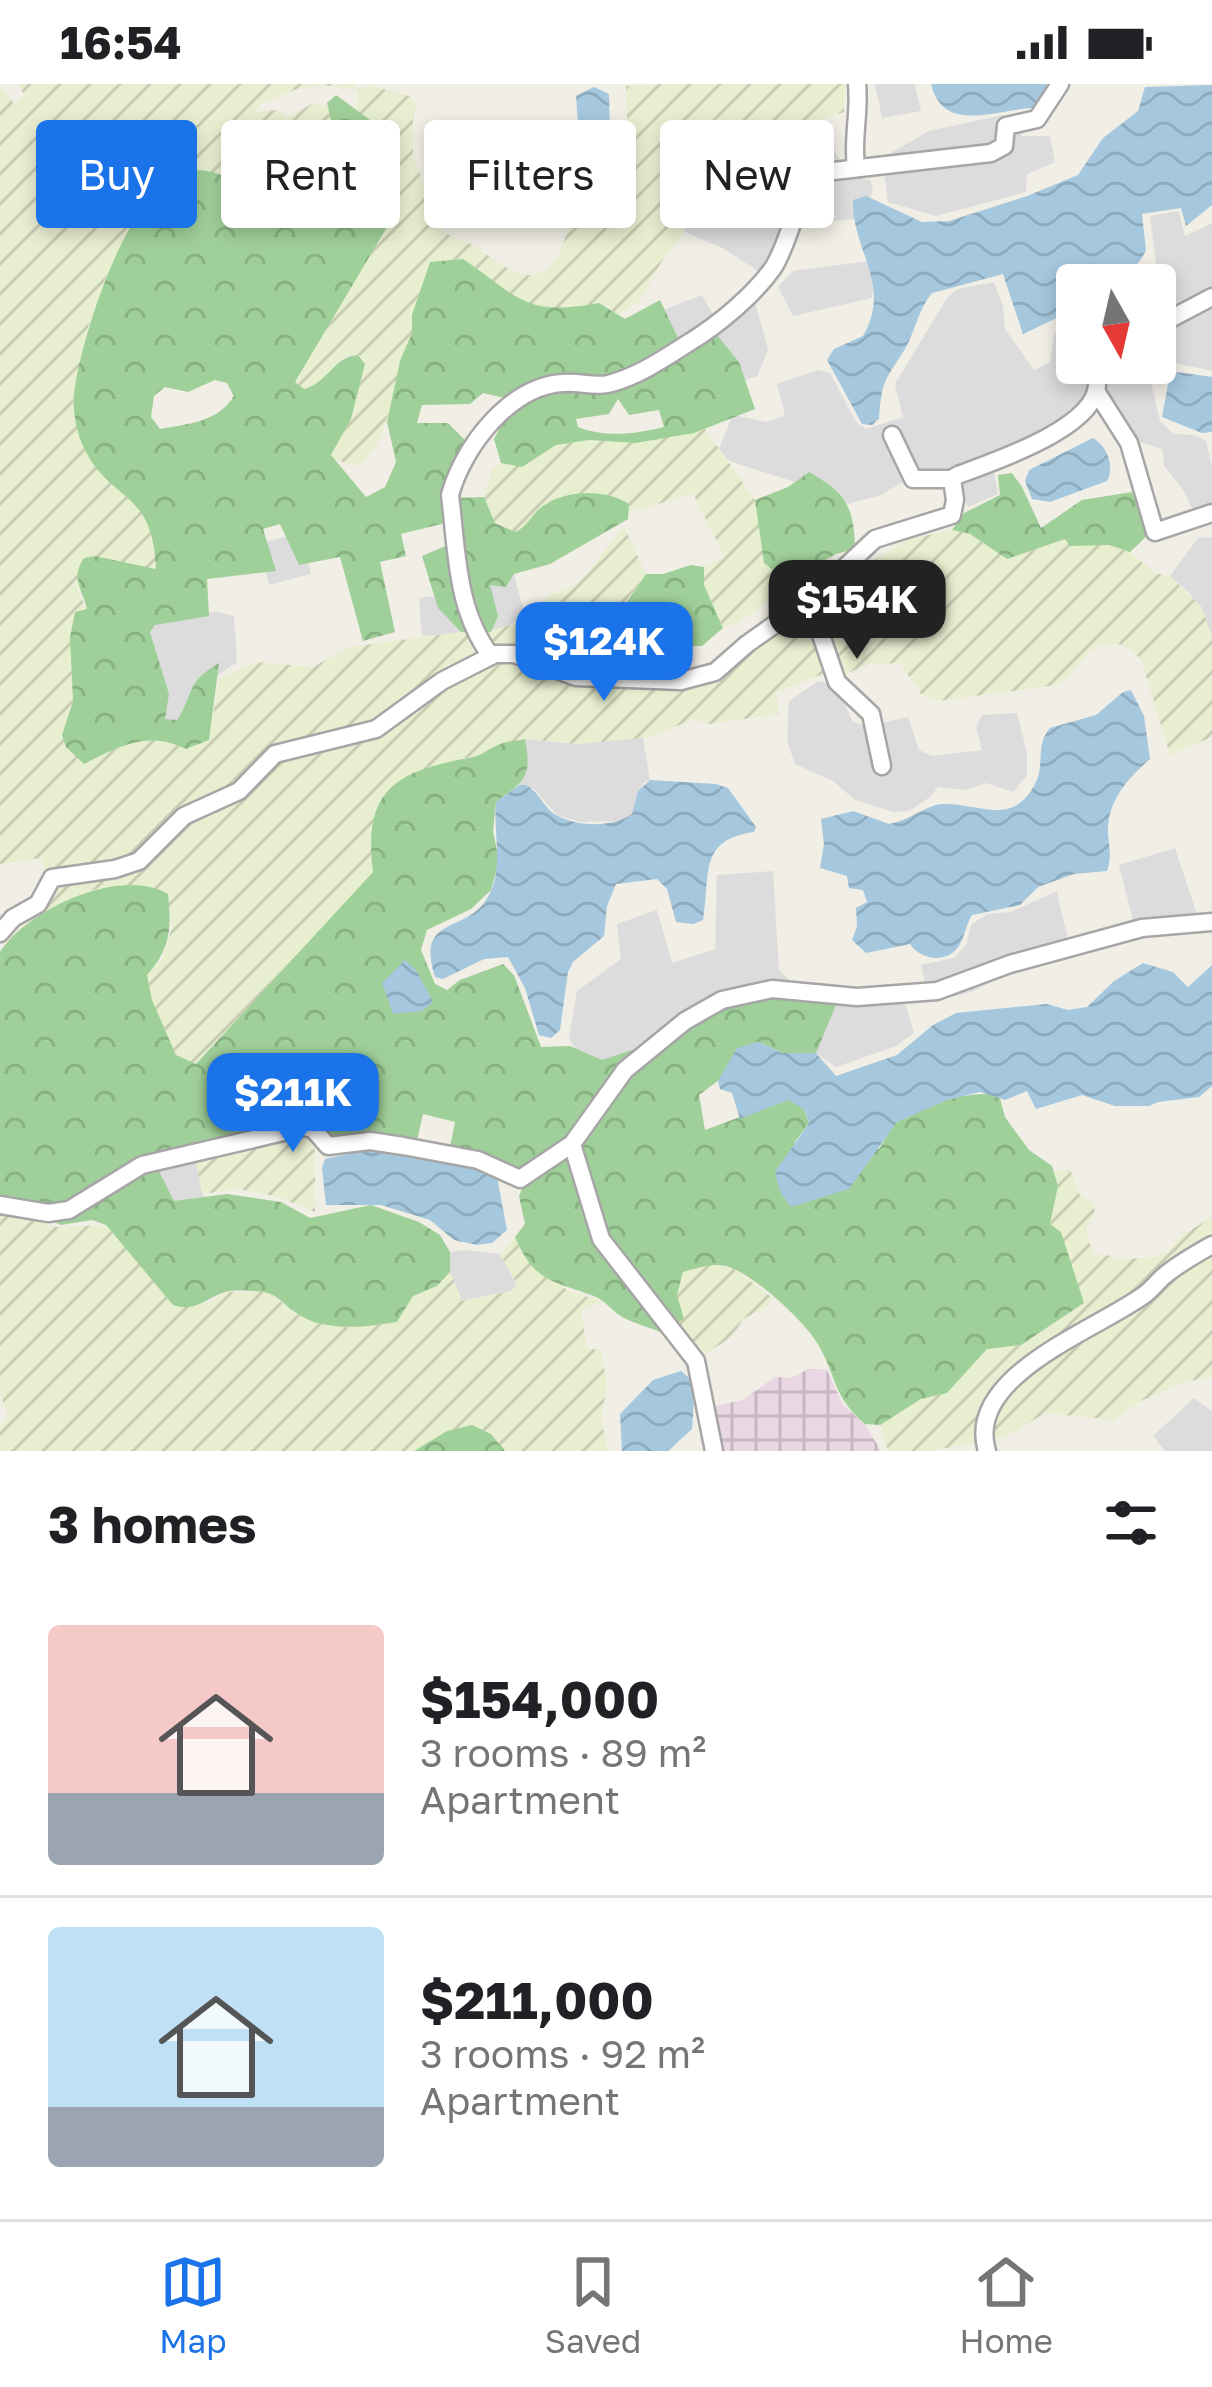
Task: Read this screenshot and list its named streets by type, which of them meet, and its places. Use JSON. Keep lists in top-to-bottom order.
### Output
{
  "north": "bottom",
  "page": {
    "status": "16:54",
    "chip": [
      "Buy",
      "Rent",
      "Filters",
      "New"
    ],
    "price": ["$154K", "$124K", "$211K"],
    "heading": "3 homes",
    "list": [
      {
        "name": "$154,000",
        "note": "3 rooms · 89 m² · Apartment"
      },
      {
        "name": "$211,000",
        "note": "3 rooms · 92 m² · Apartment"
      }
    ],
    "tabs": ["Map", "Saved", "Home"]
  }
}
